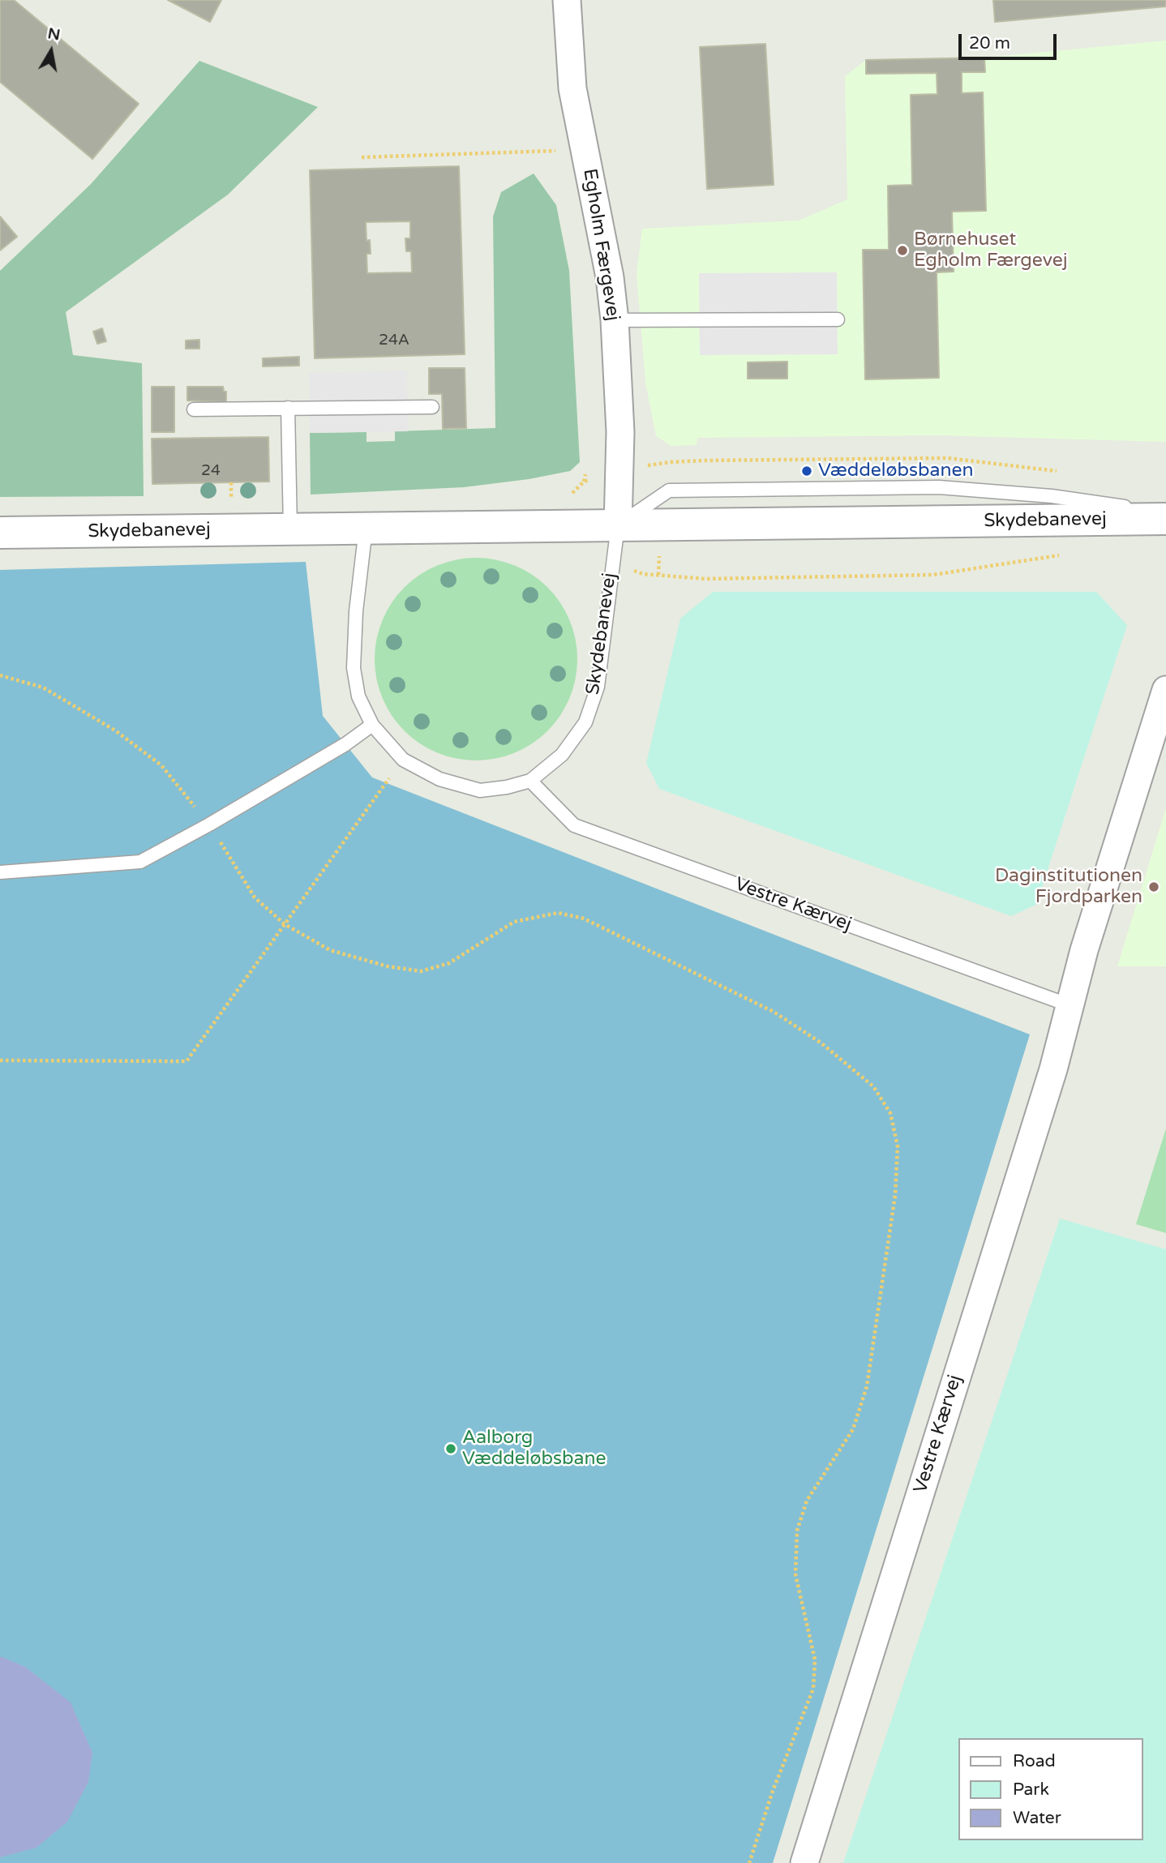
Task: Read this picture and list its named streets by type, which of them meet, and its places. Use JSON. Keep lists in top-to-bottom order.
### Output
{
  "streets": {
    "street": ["Egholm Færgevej", "Skydebanevej", "Vestre Kærvej"]
  },
  "crossings": [
    ["Egholm Færgevej", "Skydebanevej"],
    ["Skydebanevej", "Vestre Kærvej"]
  ],
  "places": [
    "Børnehuset Egholm Færgevej",
    "Væddeløbsbanen",
    "Daginstitutionen Fjordparken",
    "Aalborg Væddeløbsbane"
  ],
  "house_numbers": ["24A", "24"],
  "legend": ["Road", "Park", "Water"],
  "scale_bar": "20 m",
  "north": "top"
}
